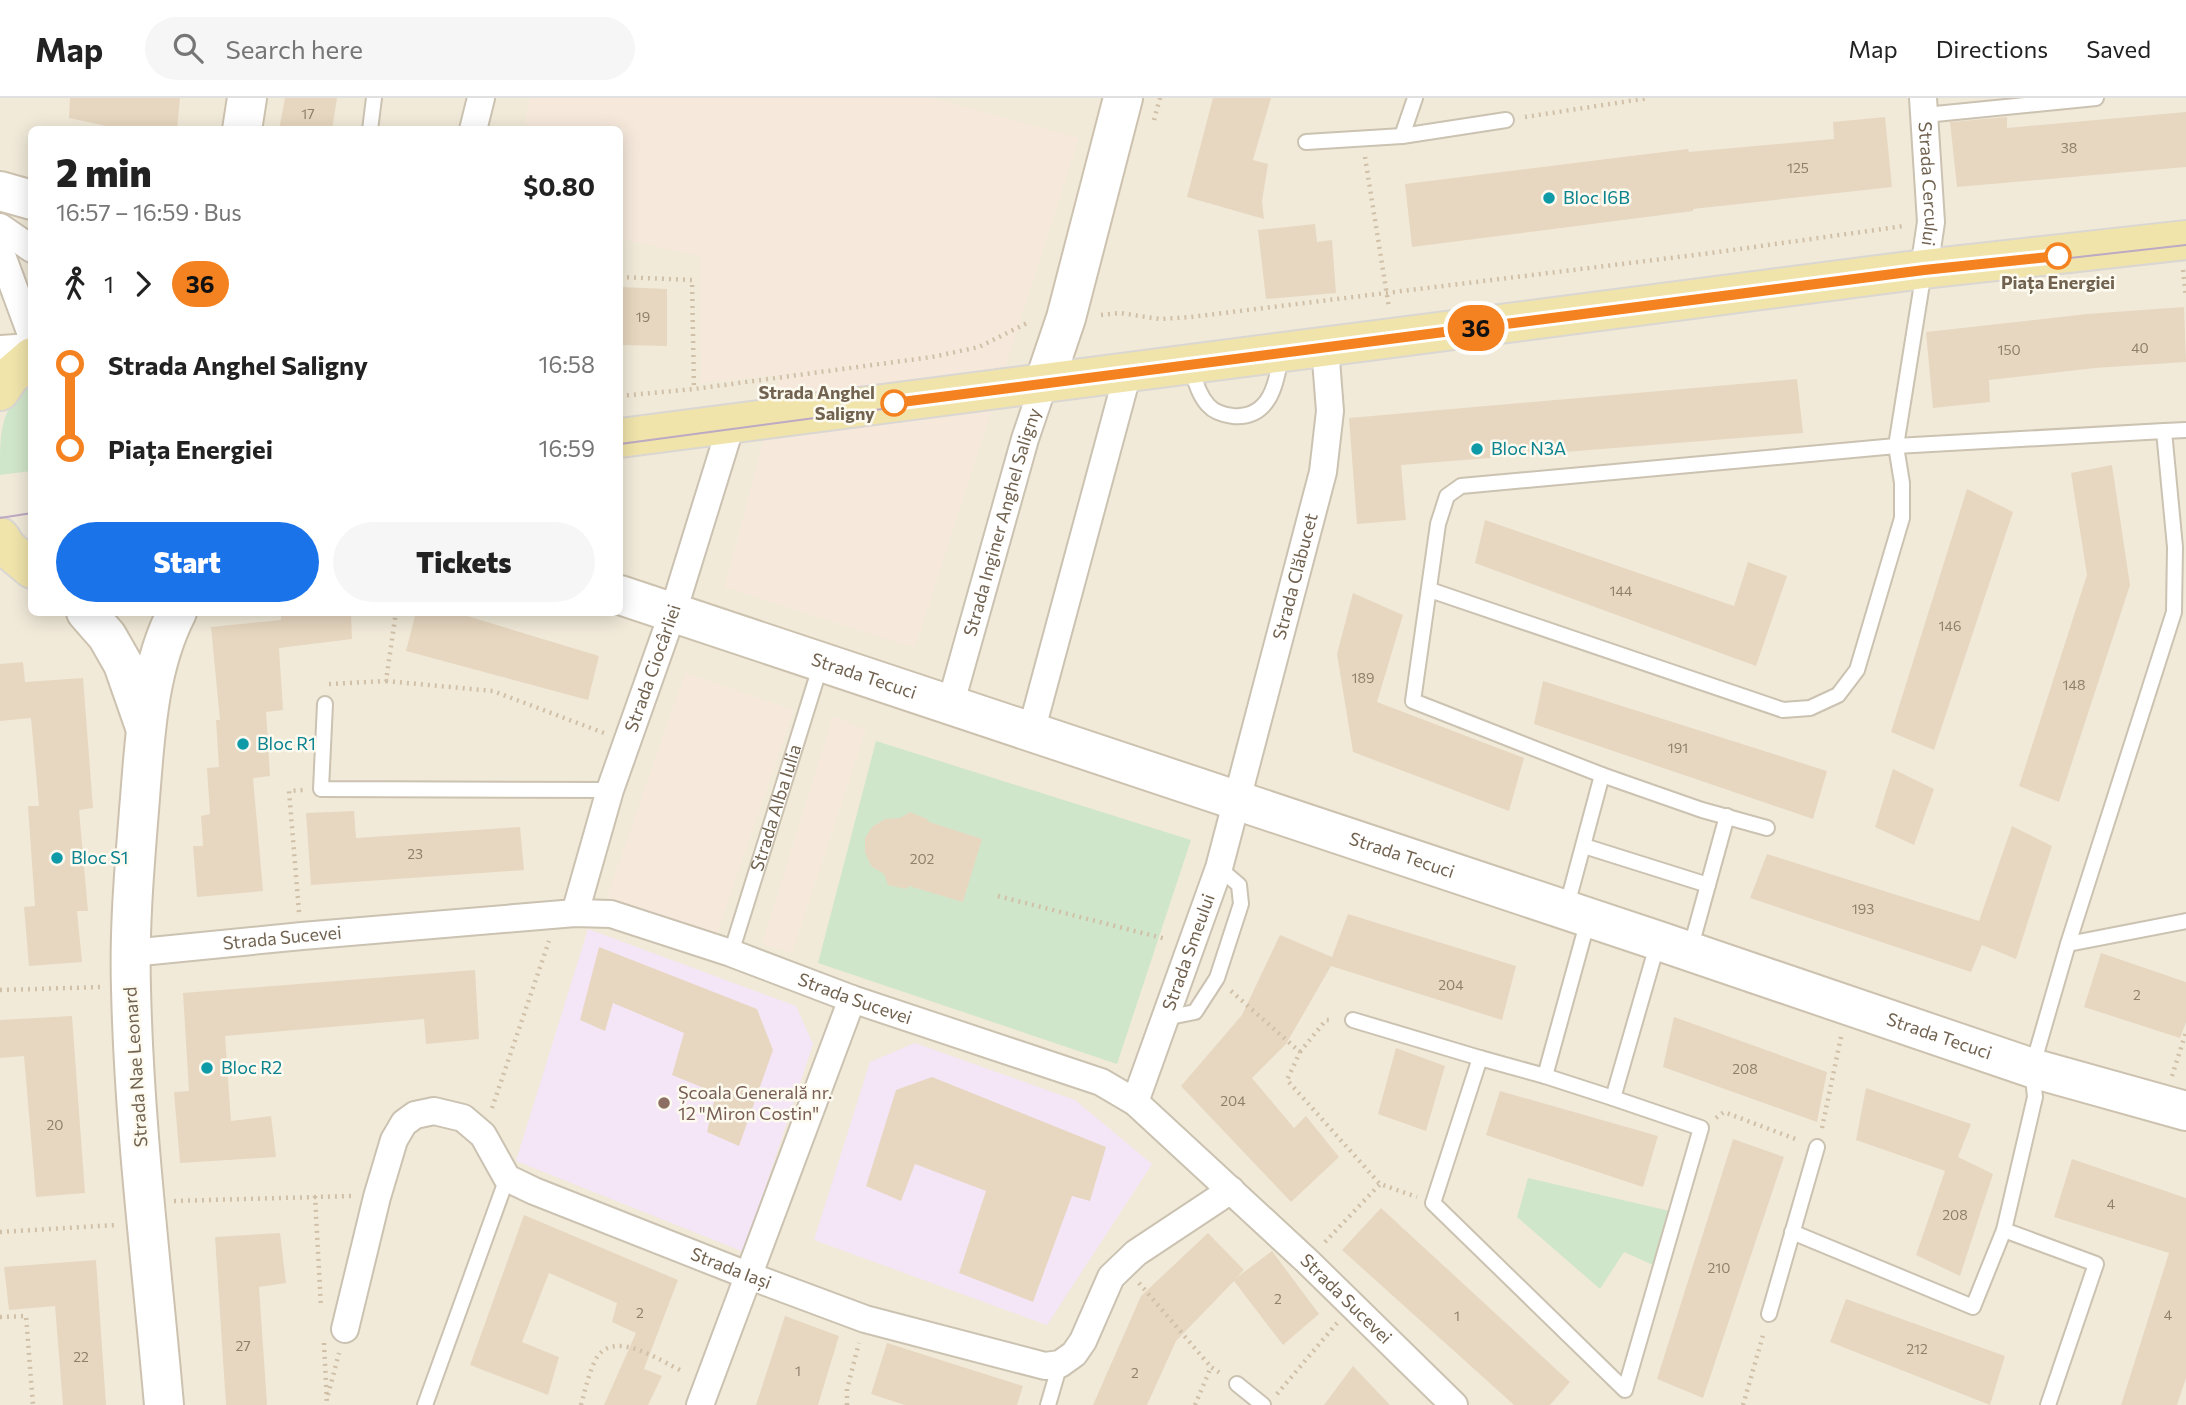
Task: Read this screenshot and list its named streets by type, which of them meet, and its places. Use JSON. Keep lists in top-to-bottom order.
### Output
{
  "streets": {
    "main road": ["Strada Inginer Anghel Saligny", "Strada Tecuci", "Strada Nae Leonard"],
    "street": [
      "Strada Cercului",
      "Strada Clăbucet",
      "Strada Ciocârliei",
      "Strada Sucevei",
      "Strada Smeului",
      "Strada Iași"
    ],
    "lane": ["Strada Alba Iulia"]
  },
  "crossings": [
    ["Strada Inginer Anghel Saligny", "Strada Tecuci"],
    ["Strada Clăbucet", "Strada Tecuci"],
    ["Strada Clăbucet", "Strada Smeului"],
    ["Strada Ciocârliei", "Strada Tecuci"],
    ["Strada Ciocârliei", "Strada Sucevei"],
    ["Strada Tecuci", "Strada Alba Iulia"],
    ["Strada Tecuci", "Strada Smeului"],
    ["Strada Alba Iulia", "Strada Sucevei"],
    ["Strada Sucevei", "Strada Smeului"],
    ["Strada Sucevei", "Strada Nae Leonard"]
  ],
  "places": [
    "Bloc I6B",
    "Piața Energiei",
    "Strada Anghel Saligny",
    "Bloc N3A",
    "Bloc R1",
    "Bloc S1",
    "Bloc R2",
    "Școala Generală nr. 12 \"Miron Costin\""
  ],
  "lines": ["bus line 36"],
  "house_numbers": [
    "17",
    "38",
    "125",
    "19",
    "40",
    "150",
    "144",
    "146",
    "189",
    "148",
    "191",
    "23",
    "202",
    "193",
    "204",
    "2",
    "208",
    "204",
    "20",
    "4",
    "208",
    "210",
    "2",
    "2",
    "4",
    "1",
    "27",
    "212",
    "22",
    "1",
    "2"
  ],
  "page": {
    "header": "Map",
    "search": "Search here",
    "nav": ["Map", "Directions", "Saved"],
    "on_map": "36",
    "heading": ["2 min", "16:57 – 16:59 · Bus", "$0.80"],
    "legs": ["1", "36"],
    "list": [
      {
        "name": "Strada Anghel Saligny",
        "value": "16:58"
      },
      {
        "name": "Piața Energiei",
        "value": "16:59"
      }
    ],
    "buttons": ["Start", "Tickets"]
  }
}
